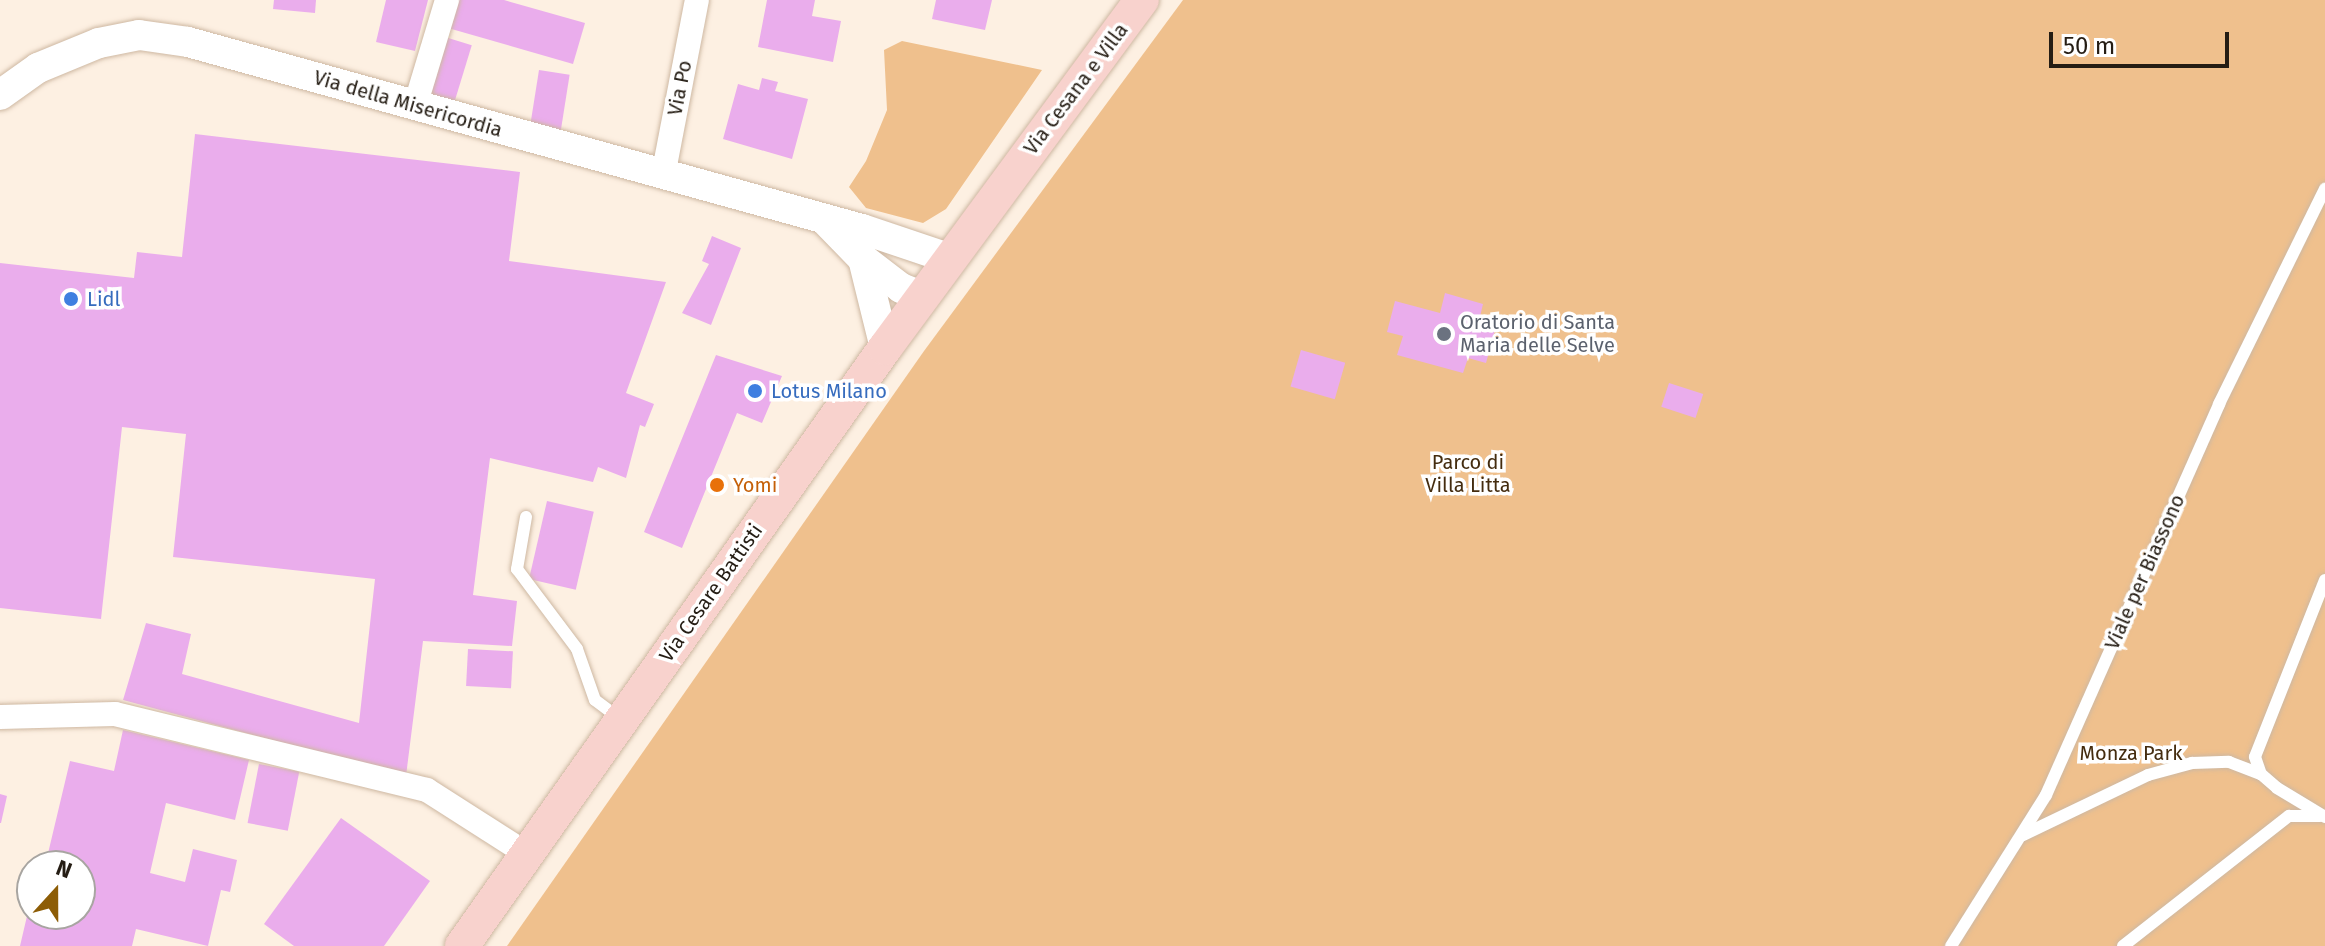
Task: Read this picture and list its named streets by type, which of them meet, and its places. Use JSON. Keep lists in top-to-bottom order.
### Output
{
  "streets": {
    "main road": ["Via Cesana e Villa", "Via Cesare Battisti"],
    "street": ["Via Po", "Via della Misericordia"],
    "lane": ["Viale per Biassono"]
  },
  "crossings": [
    ["Via Po", "Via della Misericordia"],
    ["Via Cesana e Villa", "Via Cesare Battisti"],
    ["Via della Misericordia", "Via Cesare Battisti"]
  ],
  "parks": ["Parco di Villa Litta", "Monza Park"],
  "places": [
    "Lidl",
    "Oratorio di Santa Maria delle Selve",
    "Lotus Milano",
    "Yomi"
  ],
  "scale_bar": "50 m",
  "north": "top"
}
